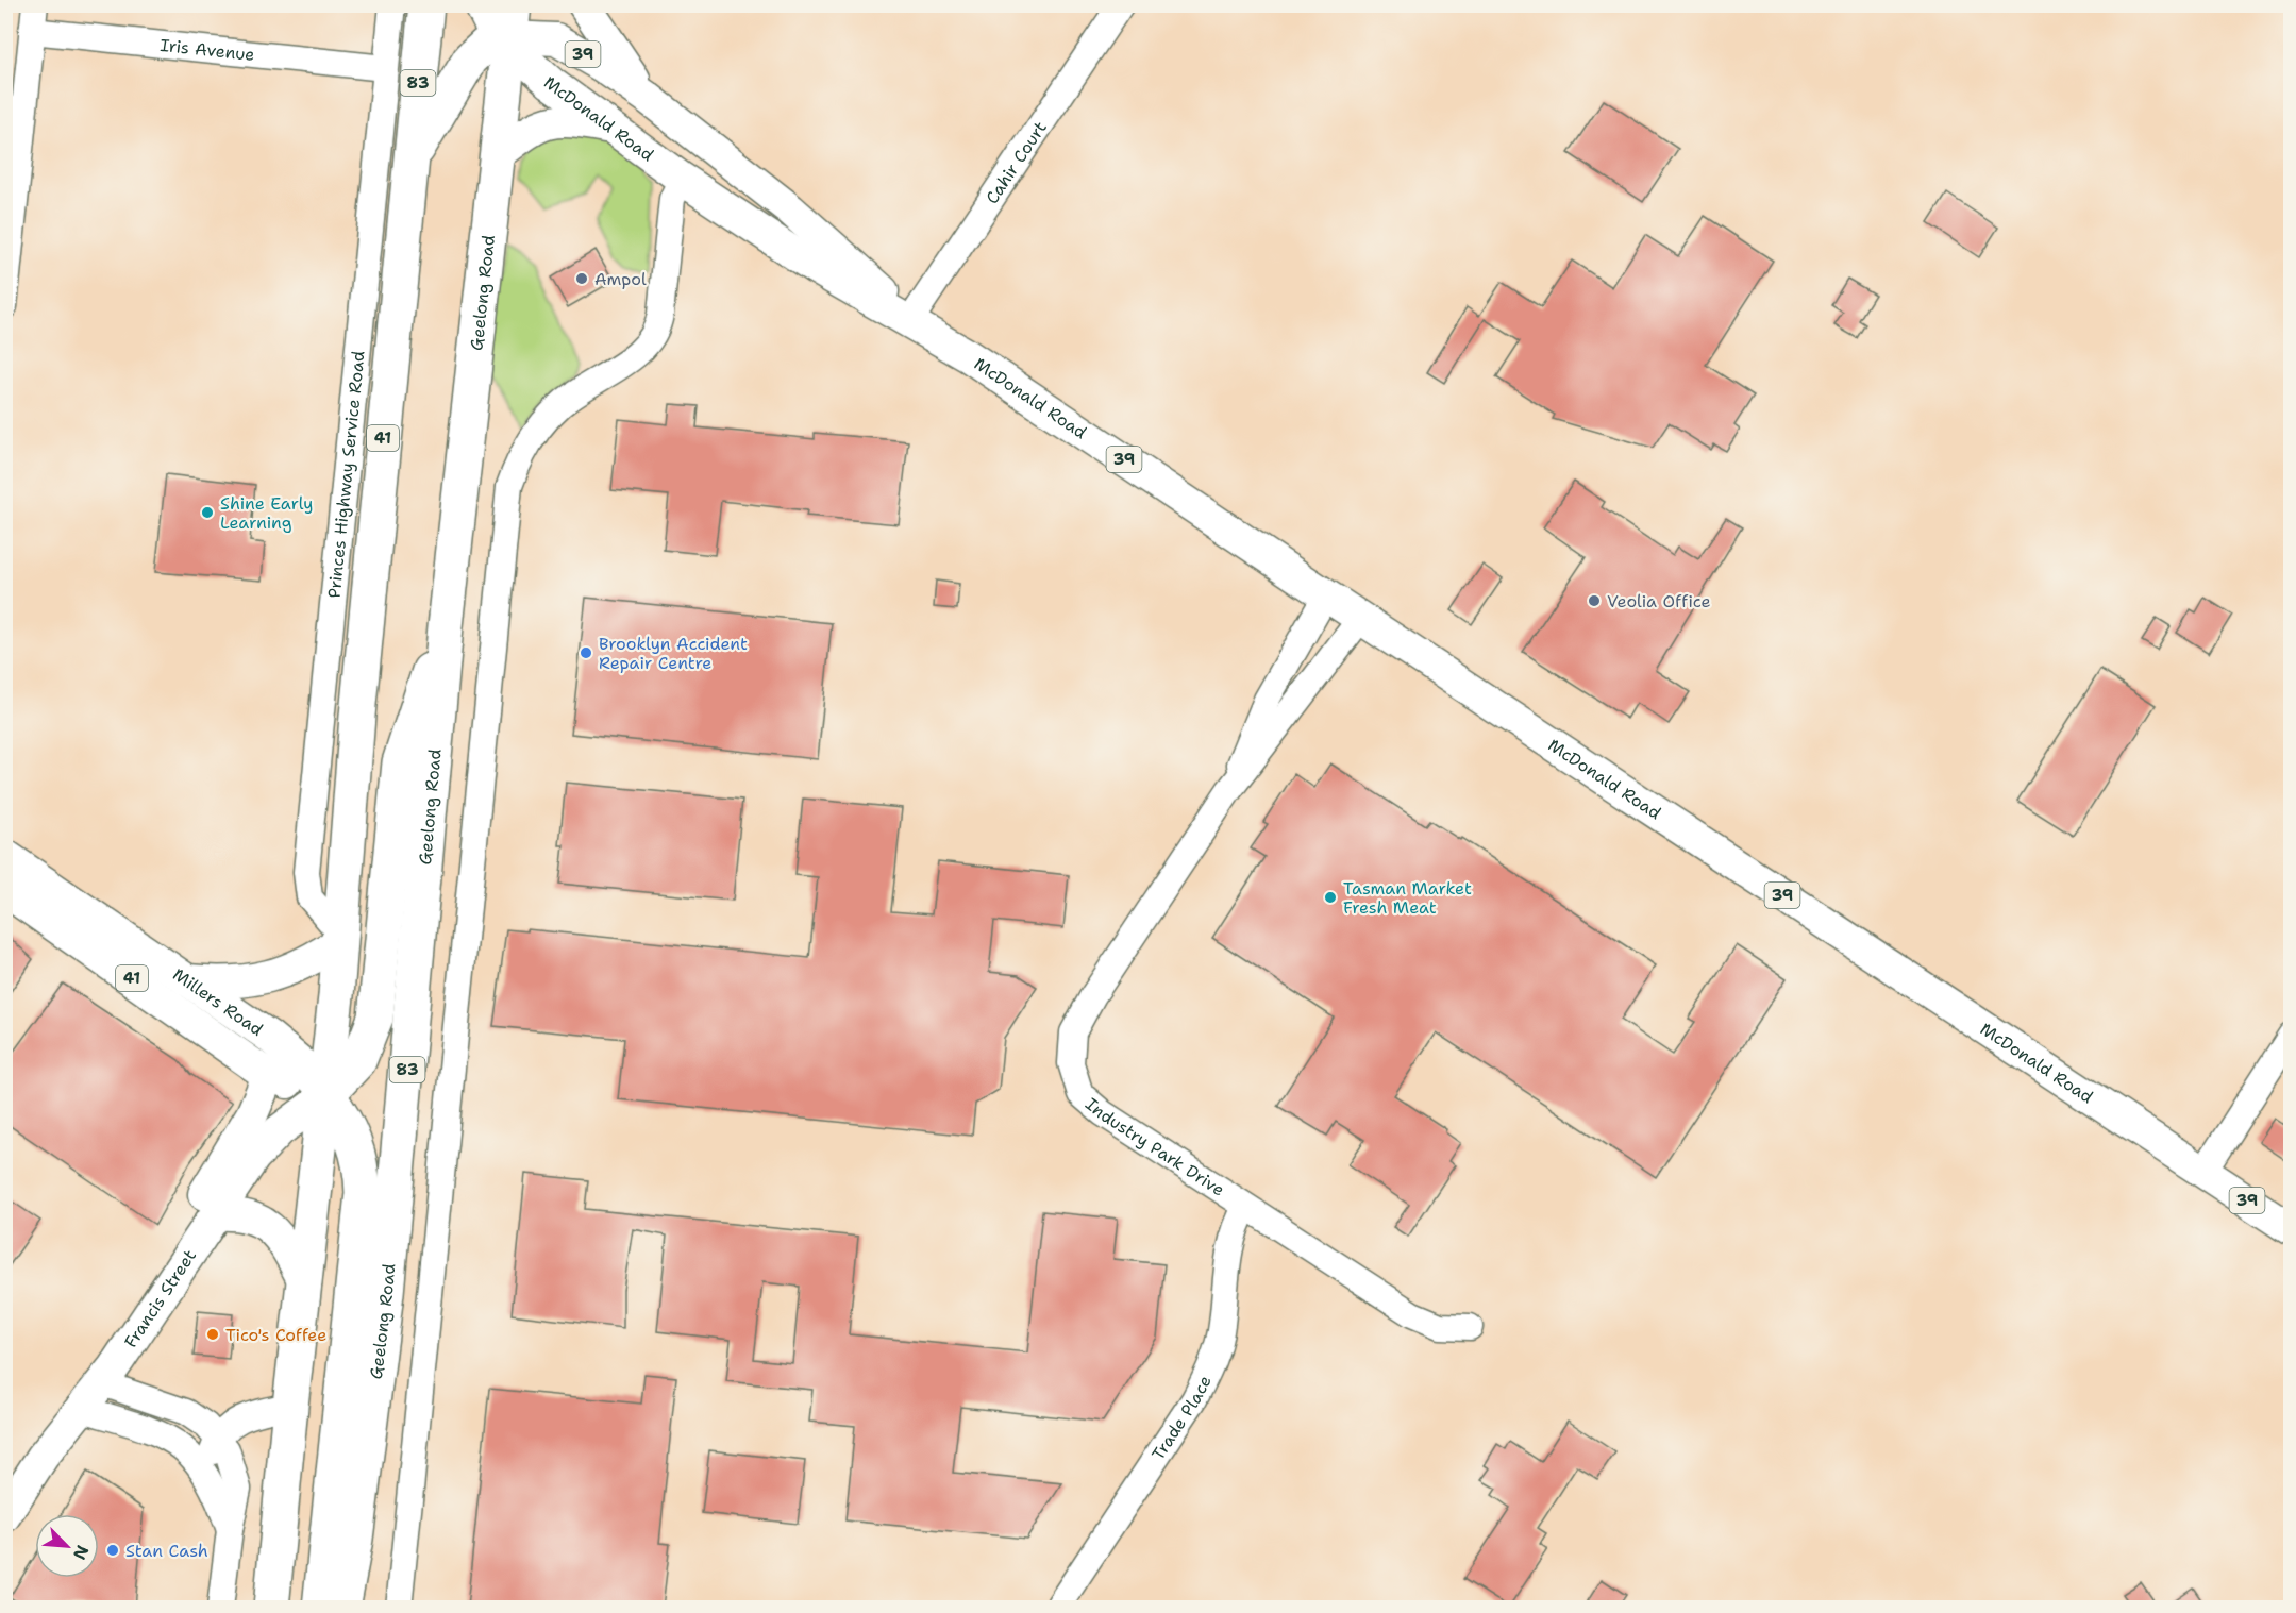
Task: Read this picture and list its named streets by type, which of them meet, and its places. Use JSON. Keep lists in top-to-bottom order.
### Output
{
  "streets": {
    "highway": ["83", "Geelong Road", "41"],
    "main road": [
      "39",
      "McDonald Road",
      "Millers Road",
      "Francis Street"
    ],
    "street": [
      "Iris Avenue",
      "Cahir Court",
      "Princes Highway Service Road",
      "Industry Park Drive",
      "Trade Place"
    ]
  },
  "crossings": [
    ["Iris Avenue", "Princes Highway Service Road"],
    ["39", "McDonald Road"],
    ["83", "41"],
    ["McDonald Road", "Cahir Court"],
    ["McDonald Road", "Geelong Road"],
    ["McDonald Road", "41"],
    ["McDonald Road", "Industry Park Drive"],
    ["Geelong Road", "41"],
    ["41", "Princes Highway Service Road"],
    ["41", "Millers Road"],
    ["Millers Road", "Francis Street"],
    ["Industry Park Drive", "Trade Place"]
  ],
  "places": [
    "Ampol",
    "Shine Early Learning",
    "Veolia Office",
    "Brooklyn Accident Repair Centre",
    "Tasman Market Fresh Meat",
    "Tico's Coffee",
    "Stan Cash"
  ],
  "north": "bottom right"
}
